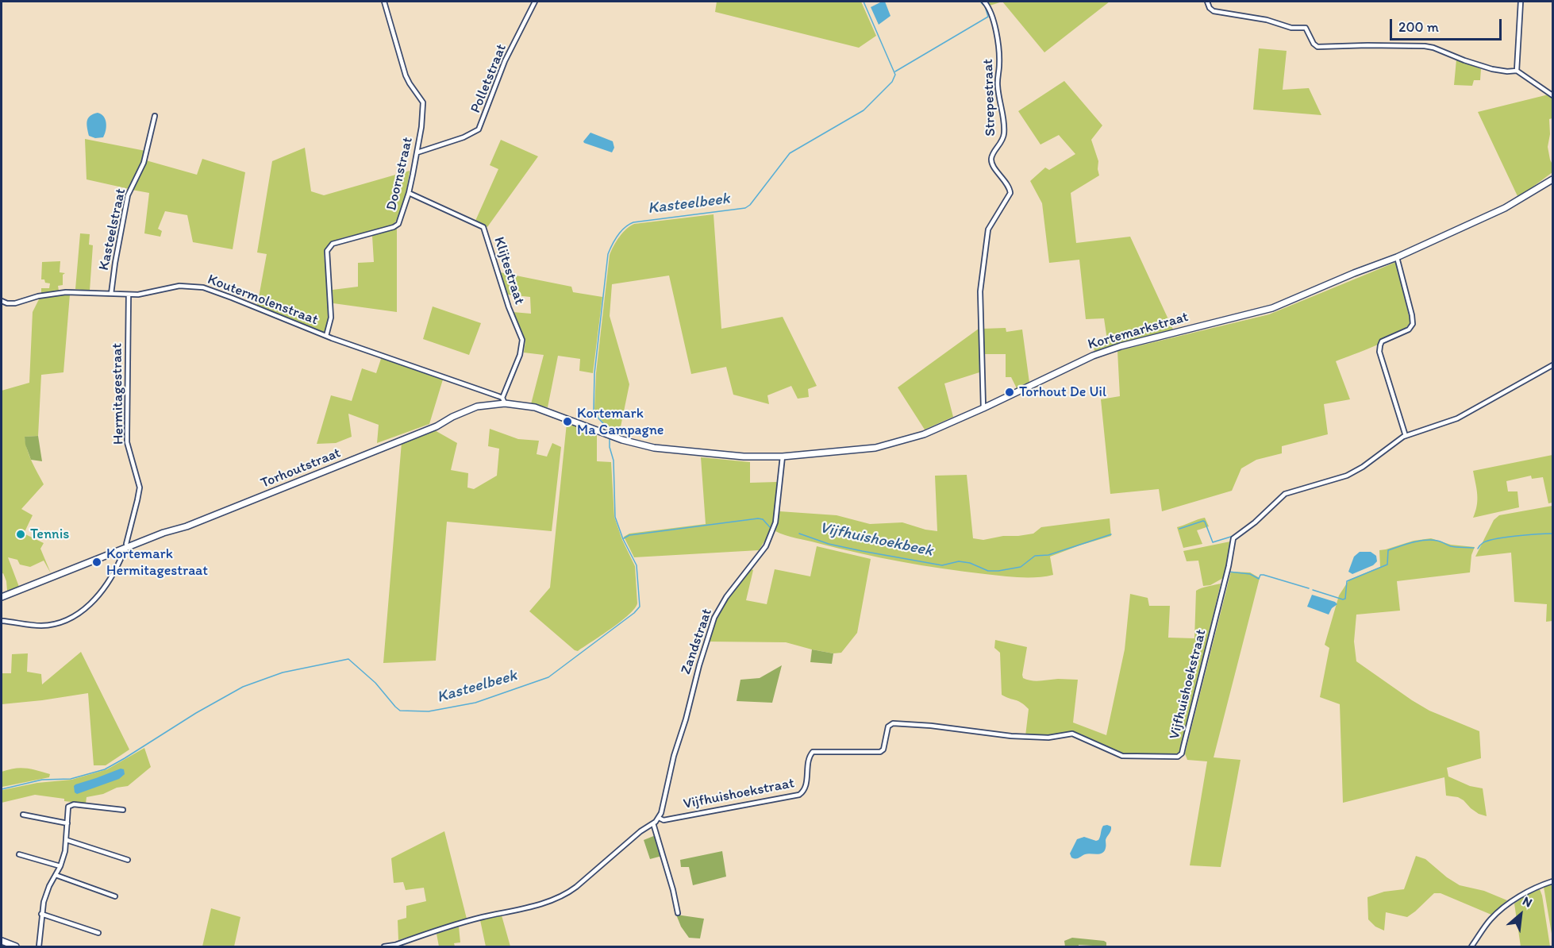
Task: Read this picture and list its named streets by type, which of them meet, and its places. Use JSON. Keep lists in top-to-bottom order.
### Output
{
  "streets": {
    "street": [
      "Polletstraat",
      "Strepestraat",
      "Doornstraat",
      "Kasteelstraat",
      "Klijtestraat",
      "Koutermolenstraat",
      "Kortemarkstraat",
      "Hermitagestraat",
      "Torhoutstraat",
      "Zandstraat",
      "Vijfhuishoekstraat"
    ]
  },
  "crossings": [
    ["Polletstraat", "Doornstraat"],
    ["Strepestraat", "Kortemarkstraat"],
    ["Doornstraat", "Klijtestraat"],
    ["Doornstraat", "Koutermolenstraat"],
    ["Kasteelstraat", "Koutermolenstraat"],
    ["Klijtestraat", "Koutermolenstraat"],
    ["Klijtestraat", "Torhoutstraat"],
    ["Koutermolenstraat", "Hermitagestraat"],
    ["Koutermolenstraat", "Torhoutstraat"],
    ["Kortemarkstraat", "Torhoutstraat"],
    ["Kortemarkstraat", "Zandstraat"],
    ["Hermitagestraat", "Torhoutstraat"],
    ["Zandstraat", "Vijfhuishoekstraat"]
  ],
  "water": ["Kasteelbeek", "Vijfhuishoekbeek"],
  "places": [
    "Torhout De Uil",
    "Kortemark Ma Campagne",
    "Tennis",
    "Kortemark Hermitagestraat"
  ],
  "scale_bar": "200 m",
  "north": "top right"
}
